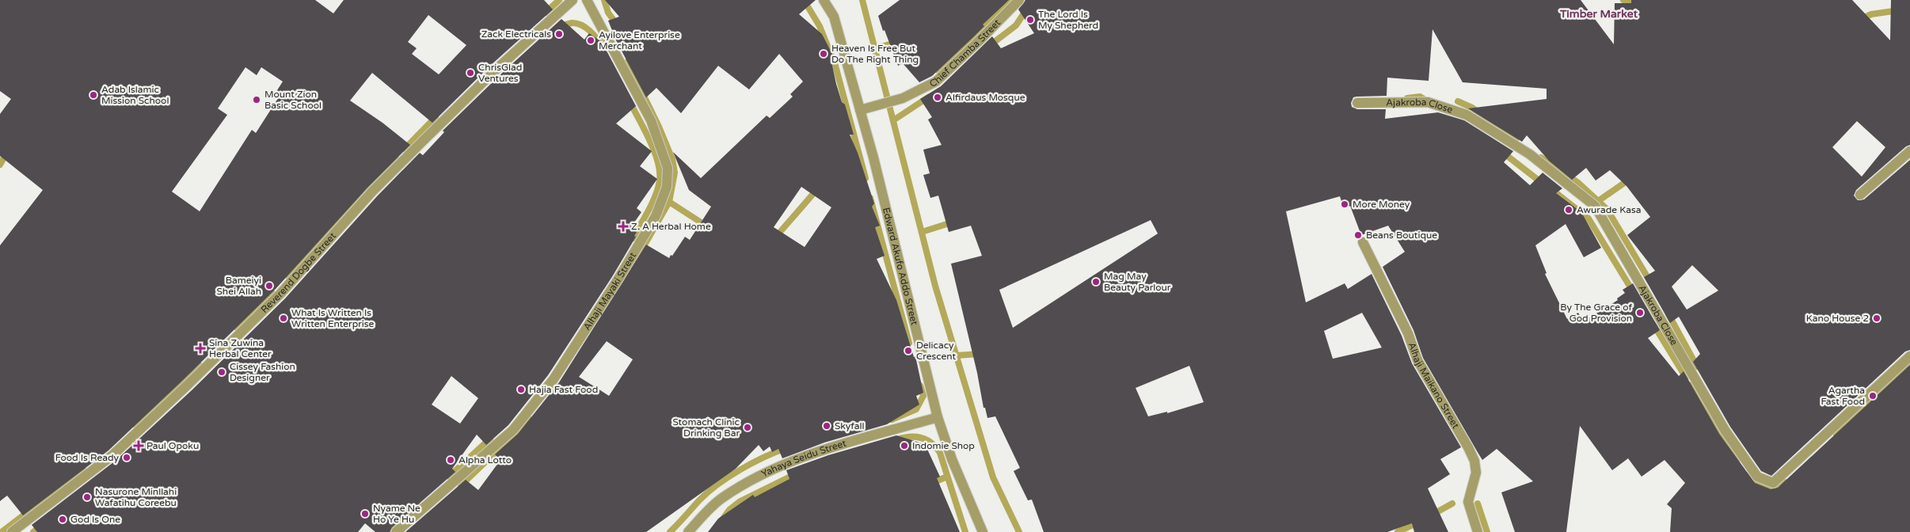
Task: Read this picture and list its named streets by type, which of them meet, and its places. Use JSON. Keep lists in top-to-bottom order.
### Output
{
  "streets": {
    "street": [
      "Chief Chamba Street",
      "Ajakroba Close",
      "Edward Akufo Addo Street",
      "Reverend Dogbe Street",
      "Alhaji Mayaki Street",
      "Alhaji Maikano Street",
      "Yahaya Seidu Street"
    ]
  },
  "crossings": [
    ["Chief Chamba Street", "Edward Akufo Addo Street"],
    ["Edward Akufo Addo Street", "Yahaya Seidu Street"]
  ],
  "districts": ["Timber Market"],
  "places": {
    "other": [
      "The Lord Is My Shepherd",
      "Zack Electricals",
      "Ayilove Enterprise Merchant",
      "Heaven Is Free But Do The Right Thing",
      "ChrisGlad Ventures",
      "Adab Islamic Mission School",
      "Alfirdaus Mosque",
      "Mount Zion Basic School",
      "More Money",
      "Awurade Kasa",
      "Beans Boutique",
      "Mag May Beauty Parlour",
      "Bameiyi Shei Allah",
      "By The Grace of God Provision",
      "What Is Written Is Written Enterprise",
      "Kano House 2",
      "Delicacy Crescent",
      "Cissey Fashion Designer",
      "Hajia Fast Food",
      "Agartha Fast Food",
      "Skyfall",
      "Stomach Clinic Drinking Bar",
      "Indomie Shop",
      "Food Is Ready",
      "Alpha Lotto",
      "Nasurone Minllahi Wafatihu Coreebu",
      "Nyame Ne Ho Ye Hu",
      "God Is One"
    ],
    "health": ["Z. A Herbal Home", "Sina Zuwina Herbal Center", "Paul Opoku"]
  }
}
